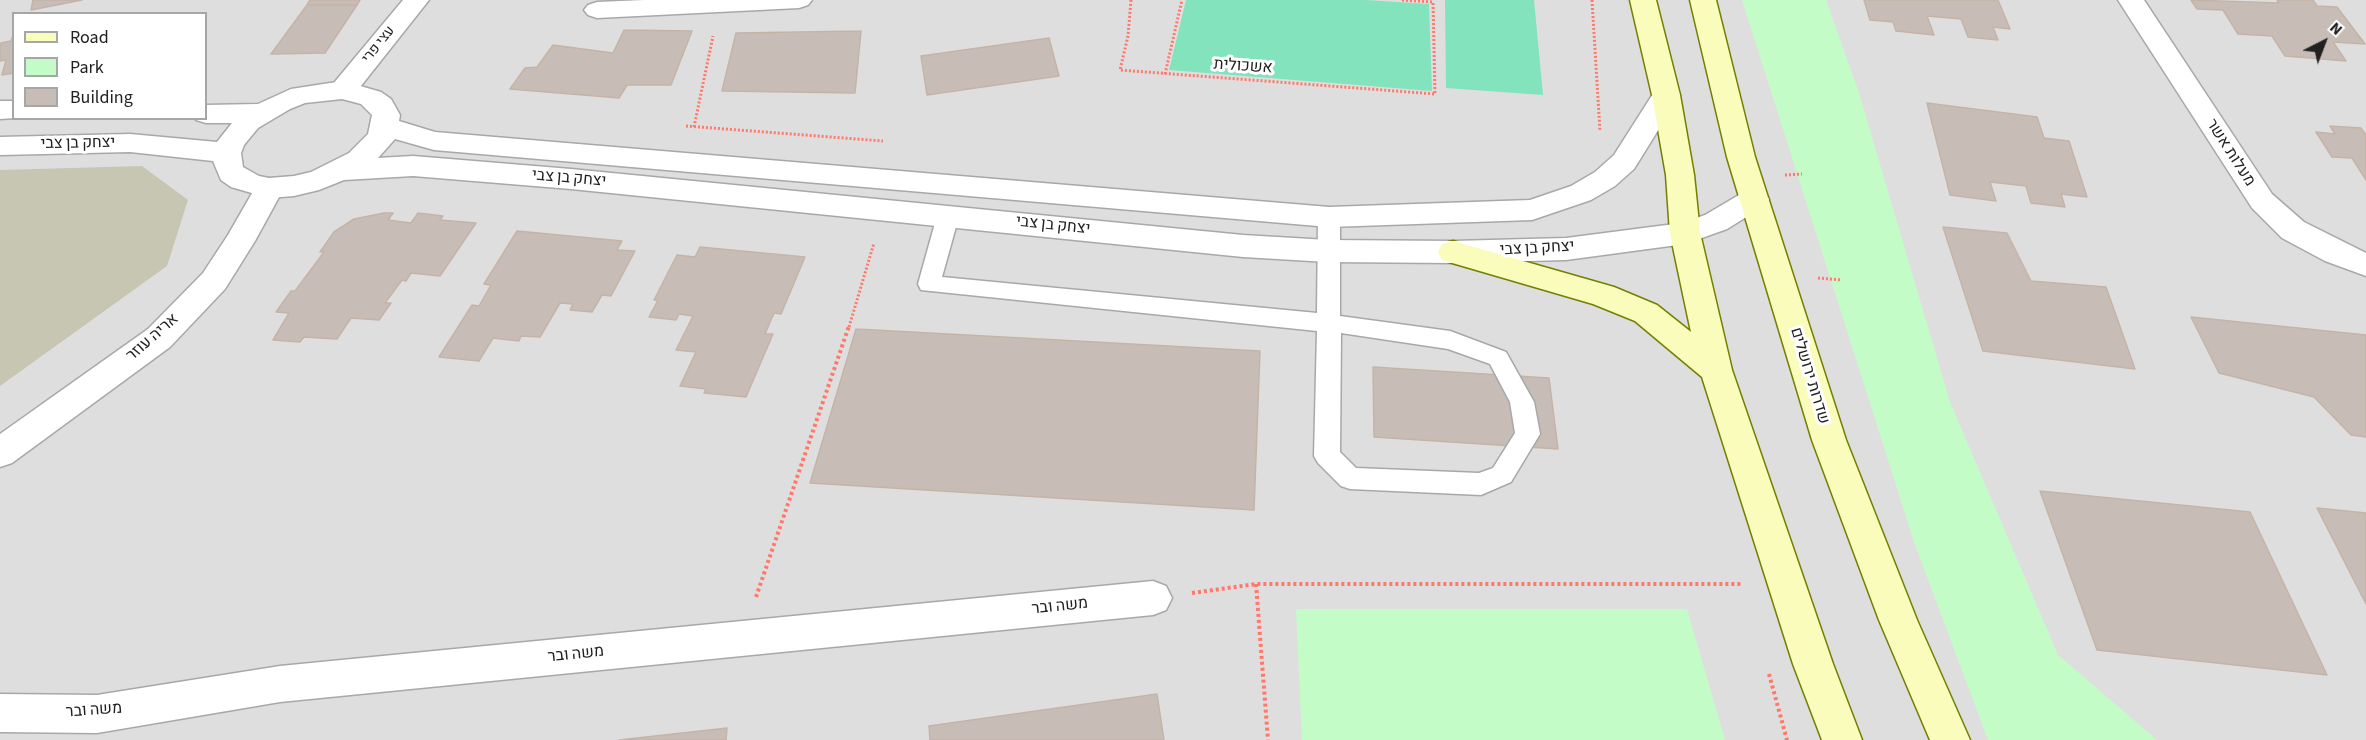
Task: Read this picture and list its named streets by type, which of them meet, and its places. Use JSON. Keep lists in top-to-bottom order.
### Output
{
  "streets": {
    "main road": ["שדרות ירושלים"],
    "street": [
      "עצי פרי",
      "יצחק בן צבי",
      "מעלות אשר",
      "אריה עוזר",
      "משה ובר"
    ],
    "path": ["אשכולית"]
  },
  "crossings": [
    ["יצחק בן צבי", "שדרות ירושלים"]
  ],
  "legend": ["Road", "Park", "Building"],
  "north": "top right"
}
